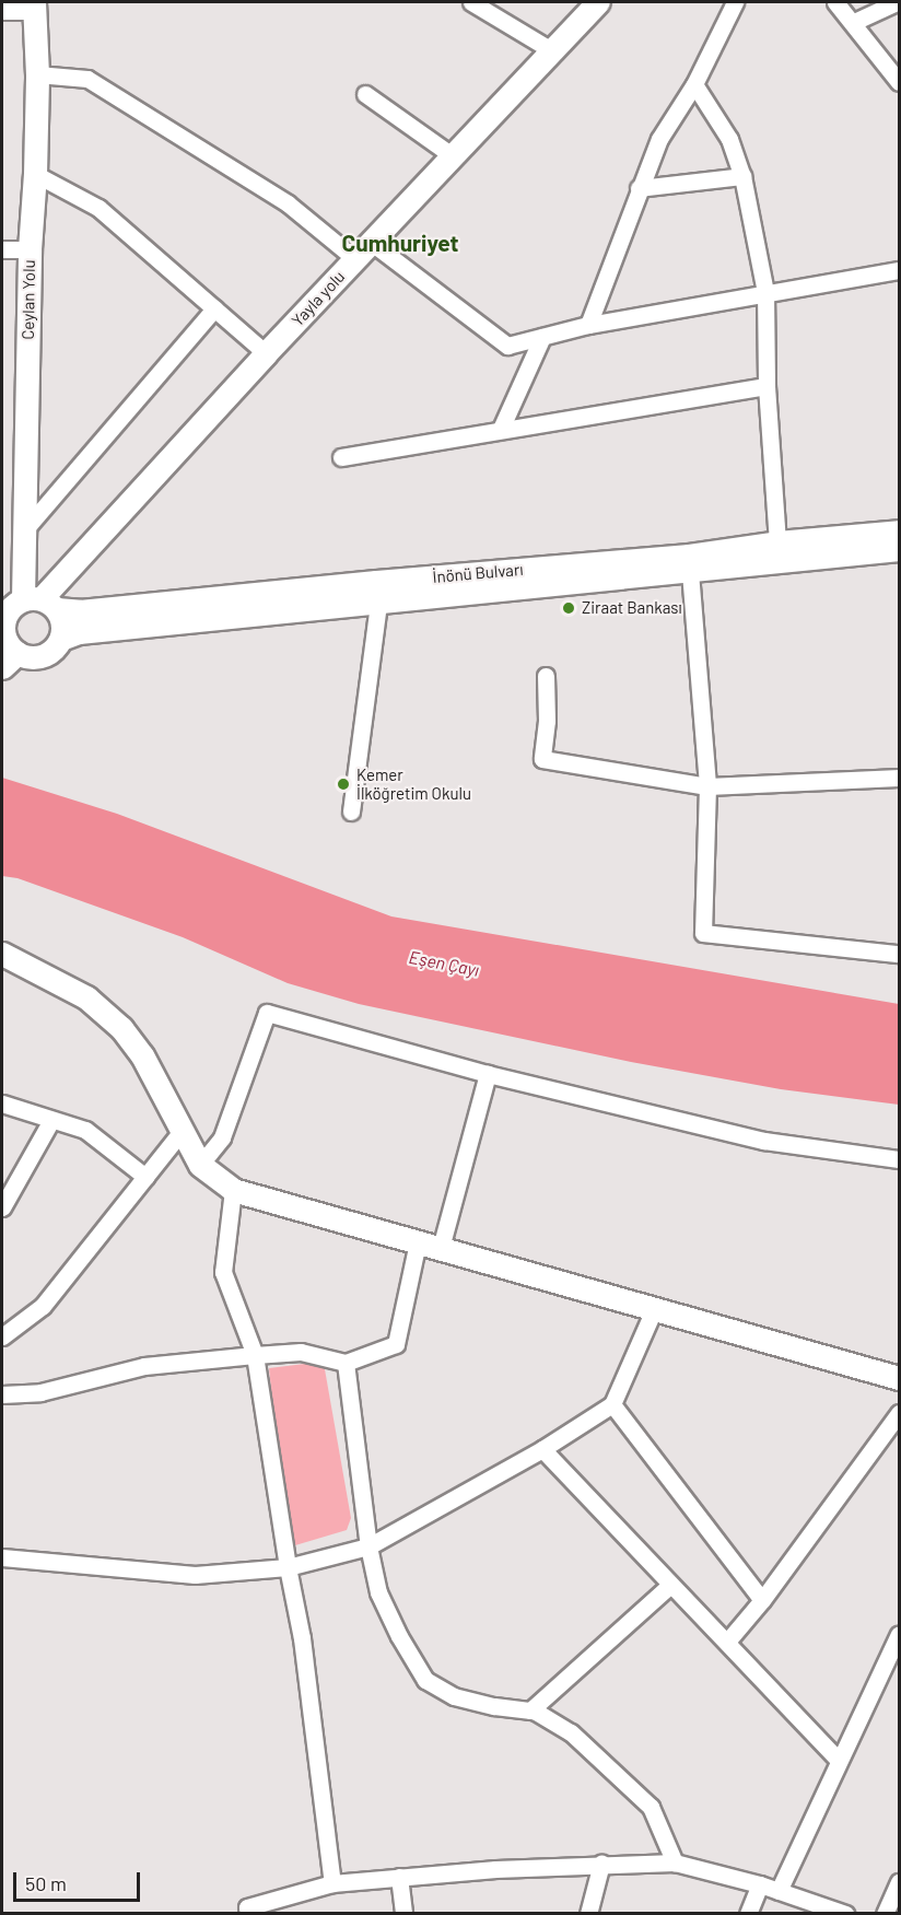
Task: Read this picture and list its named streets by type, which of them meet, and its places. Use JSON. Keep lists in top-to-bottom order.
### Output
{
  "streets": {
    "street": ["Yayla yolu", "Ceylan Yolu", "İnönü Bulvarı"]
  },
  "crossings": [
    ["Yayla yolu", "Ceylan Yolu"],
    ["Yayla yolu", "İnönü Bulvarı"],
    ["Ceylan Yolu", "İnönü Bulvarı"]
  ],
  "districts": ["Cumhuriyet"],
  "water": ["Eşen Çayı"],
  "places": ["Ziraat Bankası", "Kemer İlköğretim Okulu"],
  "scale_bar": "50 m"
}
